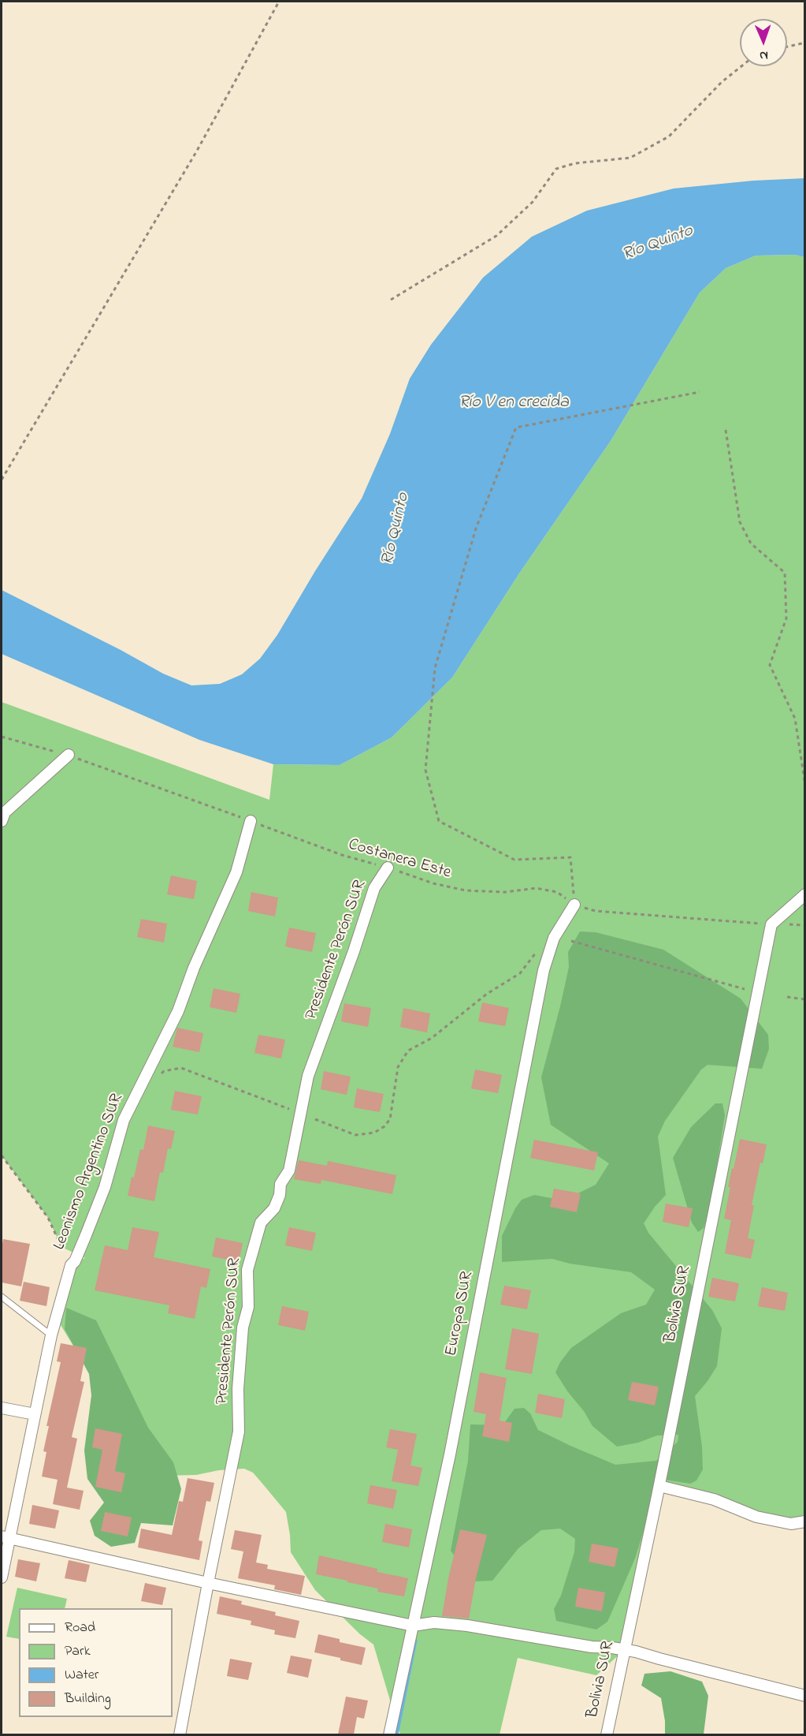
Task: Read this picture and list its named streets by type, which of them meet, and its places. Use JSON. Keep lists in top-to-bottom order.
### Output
{
  "streets": {
    "street": [
      "Presidente Perón SUR",
      "Leonismo Argentino SUR",
      "Bolivia SUR",
      "Europa SUR"
    ],
    "path": ["Costanera Este"]
  },
  "crossings": [
    ["Costanera Este", "Presidente Perón SUR"],
    ["Costanera Este", "Leonismo Argentino SUR"],
    ["Costanera Este", "Bolivia SUR"],
    ["Costanera Este", "Europa SUR"]
  ],
  "water": ["Río Quinto", "Río V en crecida"],
  "legend": [
    "Road",
    "Park",
    "Water",
    "Building"
  ],
  "north": "bottom"
}
